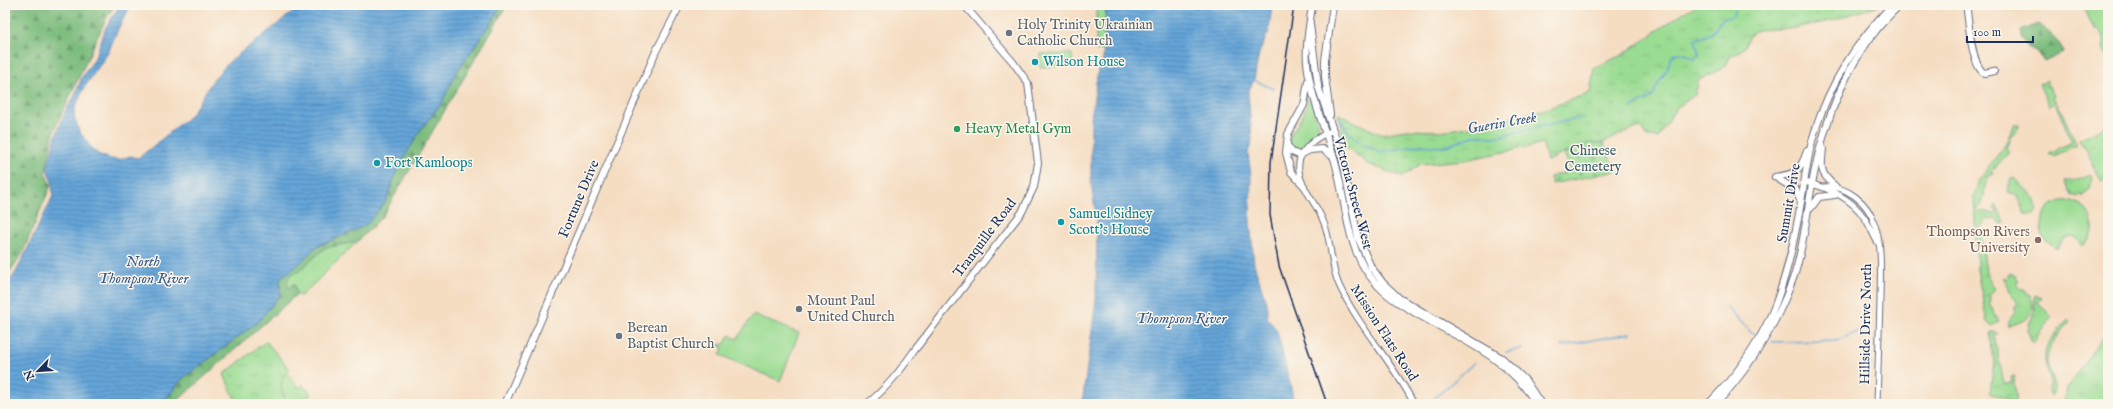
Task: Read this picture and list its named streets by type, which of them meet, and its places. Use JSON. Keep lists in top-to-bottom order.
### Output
{
  "streets": {
    "main road": [
      "Victoria Street West",
      "Fortune Drive",
      "Summit Drive",
      "Tranquille Road"
    ],
    "street": ["Hillside Drive North", "Mission Flats Road"]
  },
  "crossings": [
    ["Summit Drive", "Hillside Drive North"]
  ],
  "water": ["Guerin Creek", "North Thompson River", "Thompson River"],
  "parks": ["Chinese Cemetery"],
  "places": [
    "Holy Trinity Ukrainian Catholic Church",
    "Wilson House",
    "Heavy Metal Gym",
    "Fort Kamloops",
    "Samuel Sidney Scott's House",
    "Thompson Rivers University",
    "Mount Paul United Church",
    "Berean Baptist Church"
  ],
  "scale_bar": "100 m",
  "north": "bottom left"
}
